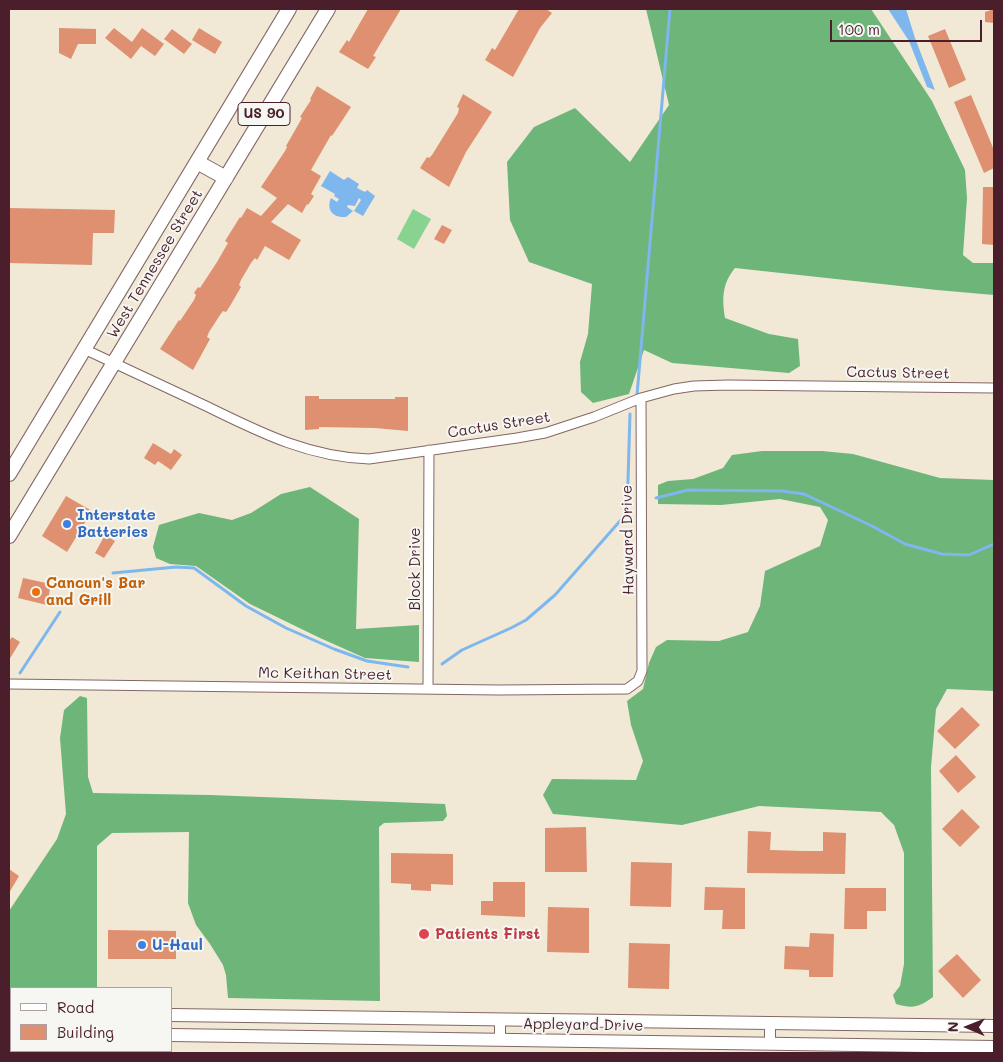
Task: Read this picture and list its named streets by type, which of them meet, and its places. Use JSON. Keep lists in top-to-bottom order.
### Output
{
  "streets": {
    "main road": ["US 90", "West Tennessee Street", "Appleyard Drive"],
    "street": [
      "Cactus Street",
      "Hayward Drive",
      "Block Drive",
      "Mc Keithan Street"
    ]
  },
  "crossings": [
    ["West Tennessee Street", "Cactus Street"],
    ["Cactus Street", "Hayward Drive"],
    ["Cactus Street", "Block Drive"],
    ["Hayward Drive", "Mc Keithan Street"],
    ["Block Drive", "Mc Keithan Street"]
  ],
  "places": [
    "Interstate Batteries",
    "Cancun's Bar and Grill",
    "Patients First",
    "U-Haul"
  ],
  "legend": ["Road", "Building"],
  "scale_bar": "100 m",
  "north": "left"
}
